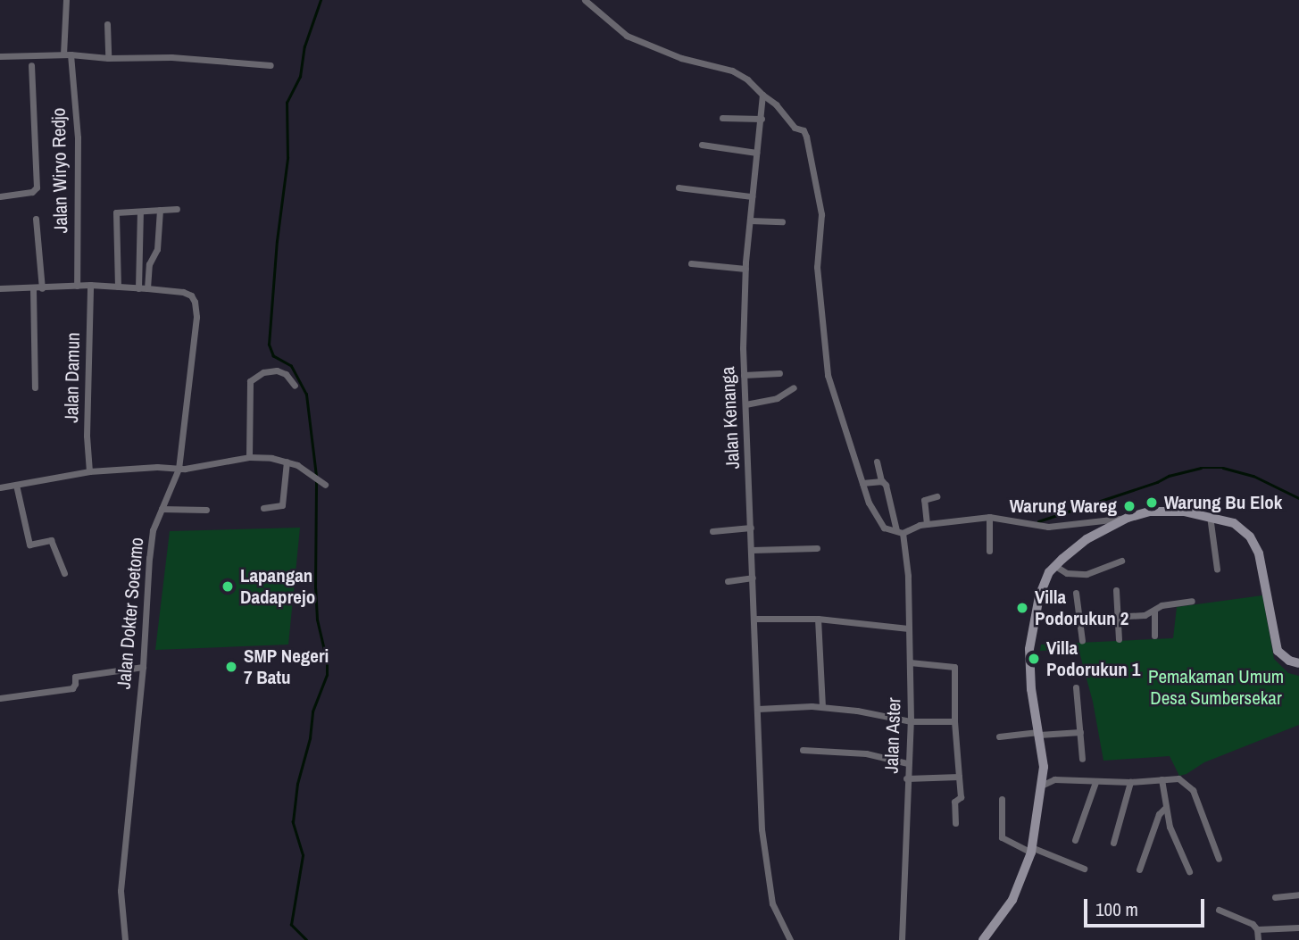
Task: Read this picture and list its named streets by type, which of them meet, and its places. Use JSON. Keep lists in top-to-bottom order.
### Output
{
  "streets": {
    "street": [
      "Jalan Wiryo Redjo",
      "Jalan Damun",
      "Jalan Kenanga",
      "Jalan Dokter Soetomo",
      "Jalan Aster"
    ]
  },
  "parks": ["Pemakaman Umum Desa Sumbersekar"],
  "places": [
    "Warung Bu Elok",
    "Warung Wareg",
    "Lapangan Dadaprejo",
    "Villa Podorukun 2",
    "Villa Podorukun 1",
    "SMP Negeri 7 Batu"
  ],
  "scale_bar": "100 m"
}
